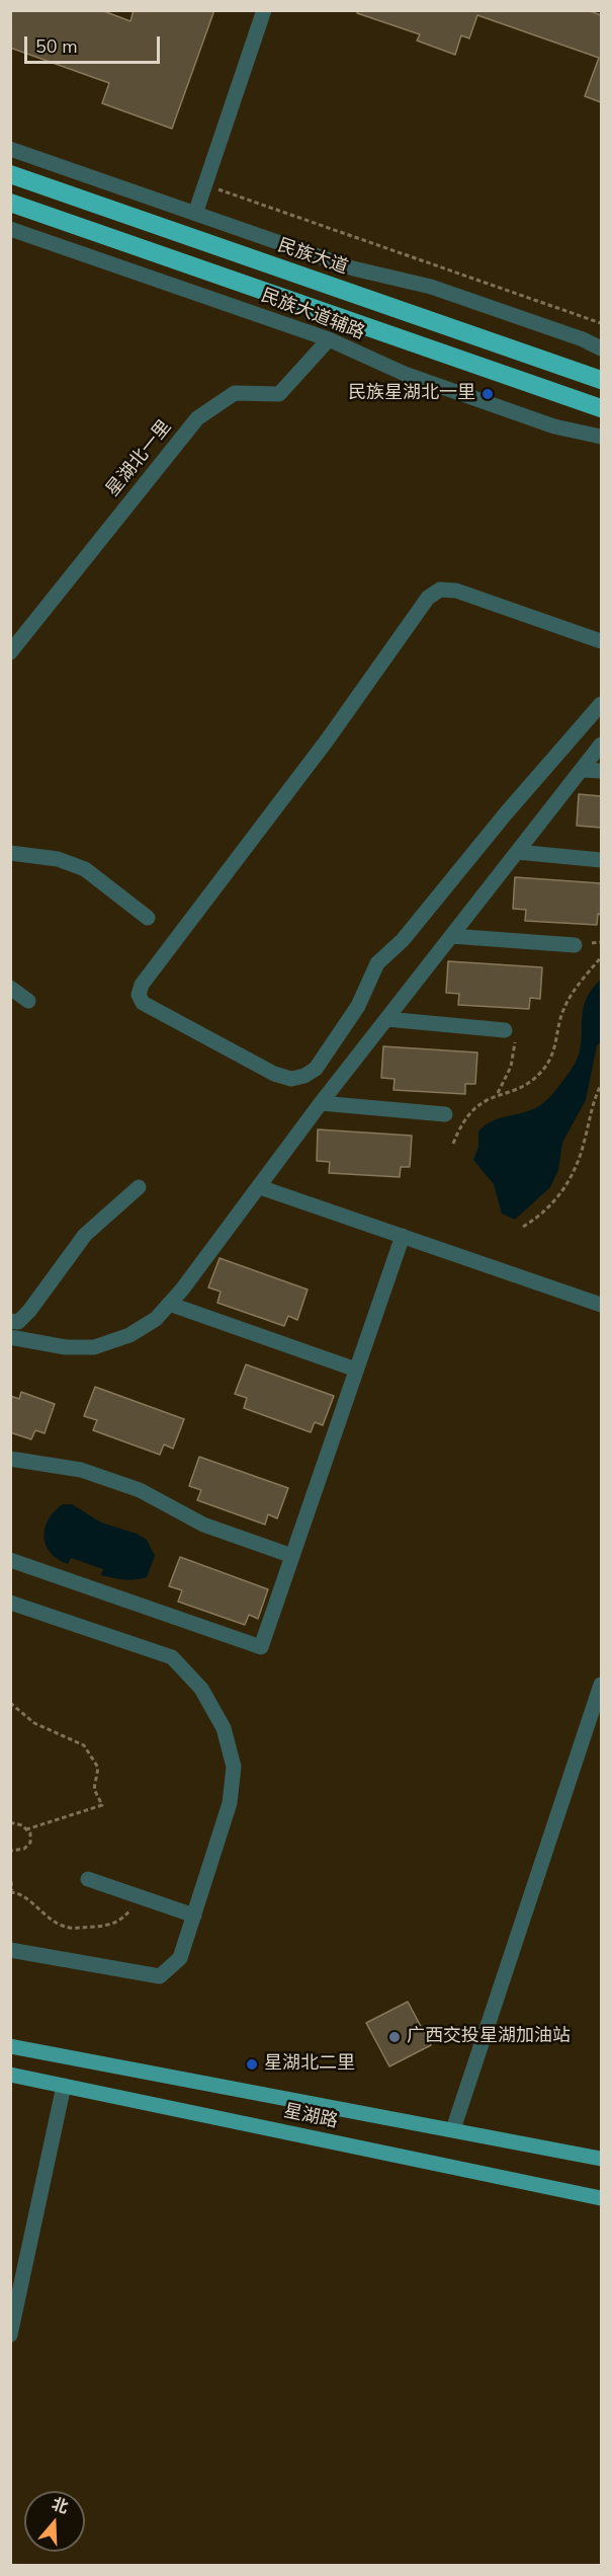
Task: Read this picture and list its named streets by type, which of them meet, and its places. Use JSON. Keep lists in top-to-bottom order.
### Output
{
  "streets": {
    "highway": ["民族大道"],
    "main road": ["星湖路"],
    "street": ["民族大道辅路", "星湖北一里"]
  },
  "crossings": [
    ["民族大道辅路", "星湖北一里"]
  ],
  "places": ["民族星湖北一里", "广西交投星湖加油站", "星湖北二里"],
  "scale_bar": "50 m",
  "north": "top"
}
